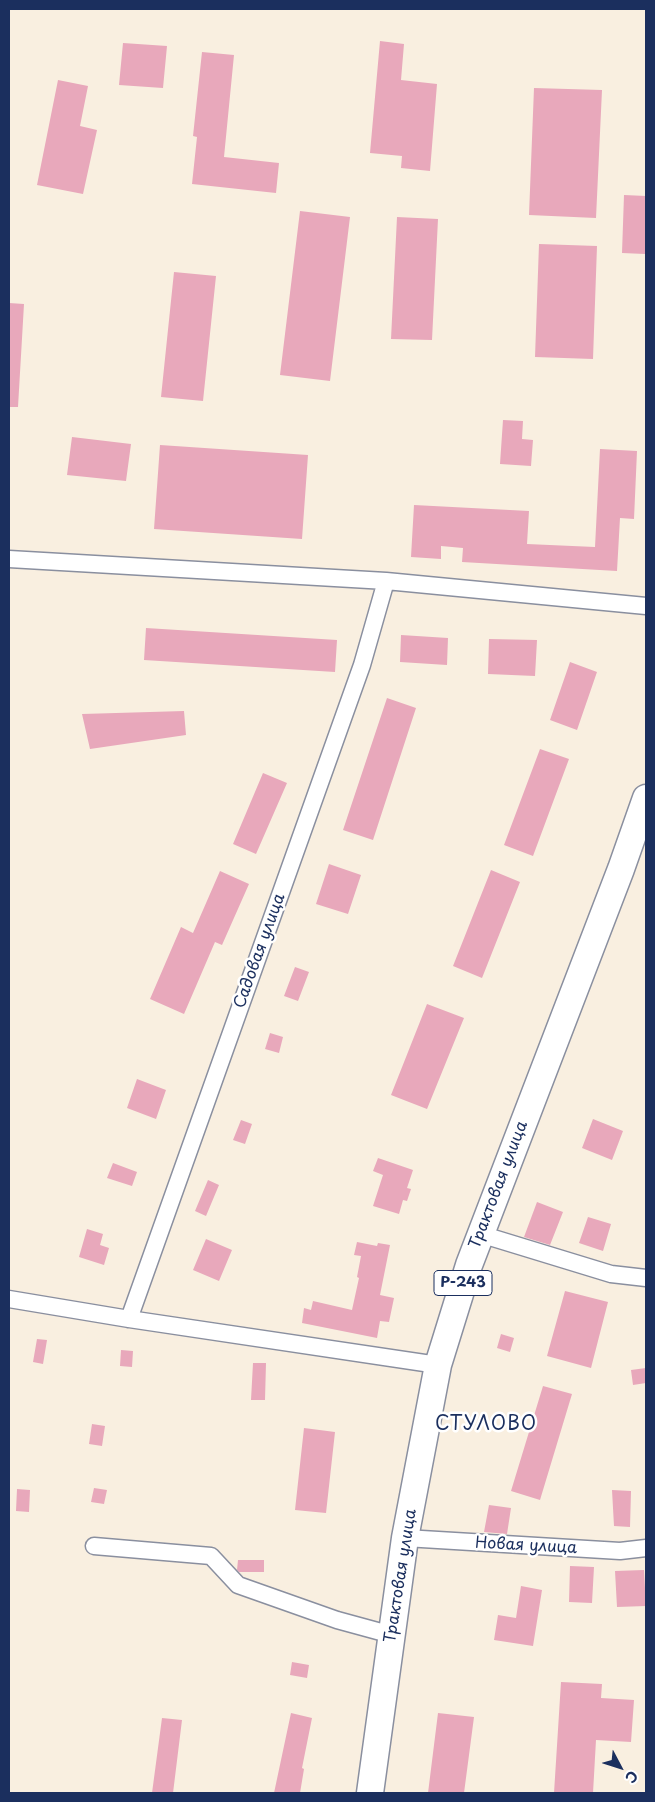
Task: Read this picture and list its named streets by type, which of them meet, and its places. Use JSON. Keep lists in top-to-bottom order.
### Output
{
  "streets": {
    "highway": ["Трактовая улица", "Р-243"],
    "street": ["Садовая улица", "Новая улица"]
  },
  "crossings": [
    ["Трактовая улица", "Новая улица"]
  ],
  "districts": ["СТУЛОВО"],
  "north": "bottom right"
}
